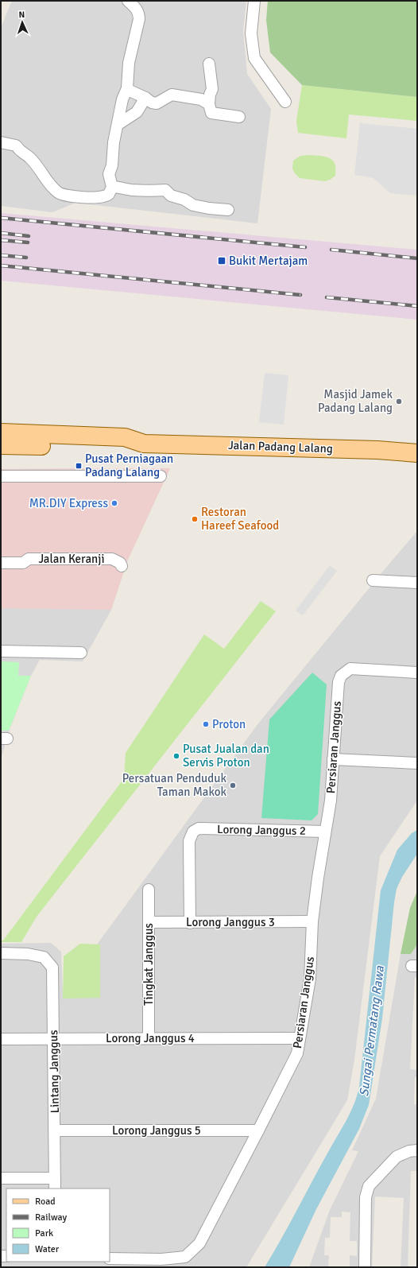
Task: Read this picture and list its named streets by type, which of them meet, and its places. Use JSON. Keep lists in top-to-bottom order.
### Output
{
  "streets": {
    "main road": ["Jalan Padang Lalang"],
    "street": [
      "Jalan Keranji",
      "Persiaran Janggus",
      "Lorong Janggus 2",
      "Lorong Janggus 3",
      "Tingkat Janggus",
      "Lorong Janggus 4",
      "Lintang Janggus",
      "Lorong Janggus 5"
    ]
  },
  "crossings": [
    ["Persiaran Janggus", "Lorong Janggus 2"],
    ["Persiaran Janggus", "Lorong Janggus 3"],
    ["Persiaran Janggus", "Lorong Janggus 4"],
    ["Persiaran Janggus", "Lorong Janggus 5"],
    ["Lorong Janggus 2", "Lorong Janggus 3"],
    ["Lorong Janggus 3", "Tingkat Janggus"],
    ["Tingkat Janggus", "Lorong Janggus 4"],
    ["Lorong Janggus 4", "Lintang Janggus"],
    ["Lintang Janggus", "Lorong Janggus 5"]
  ],
  "water": ["Sungai Permatang Rawa"],
  "places": {
    "transit": ["Bukit Mertajam", "Pusat Perniagaan Padang Lalang"],
    "other": [
      "Masjid Jamek Padang Lalang",
      "MR.DIY Express",
      "Restoran Hareef Seafood",
      "Proton",
      "Pusat Jualan dan Servis Proton",
      "Persatuan Penduduk Taman Makok"
    ]
  },
  "legend": [
    "Road",
    "Railway",
    "Park",
    "Water"
  ],
  "north": "top"
}
